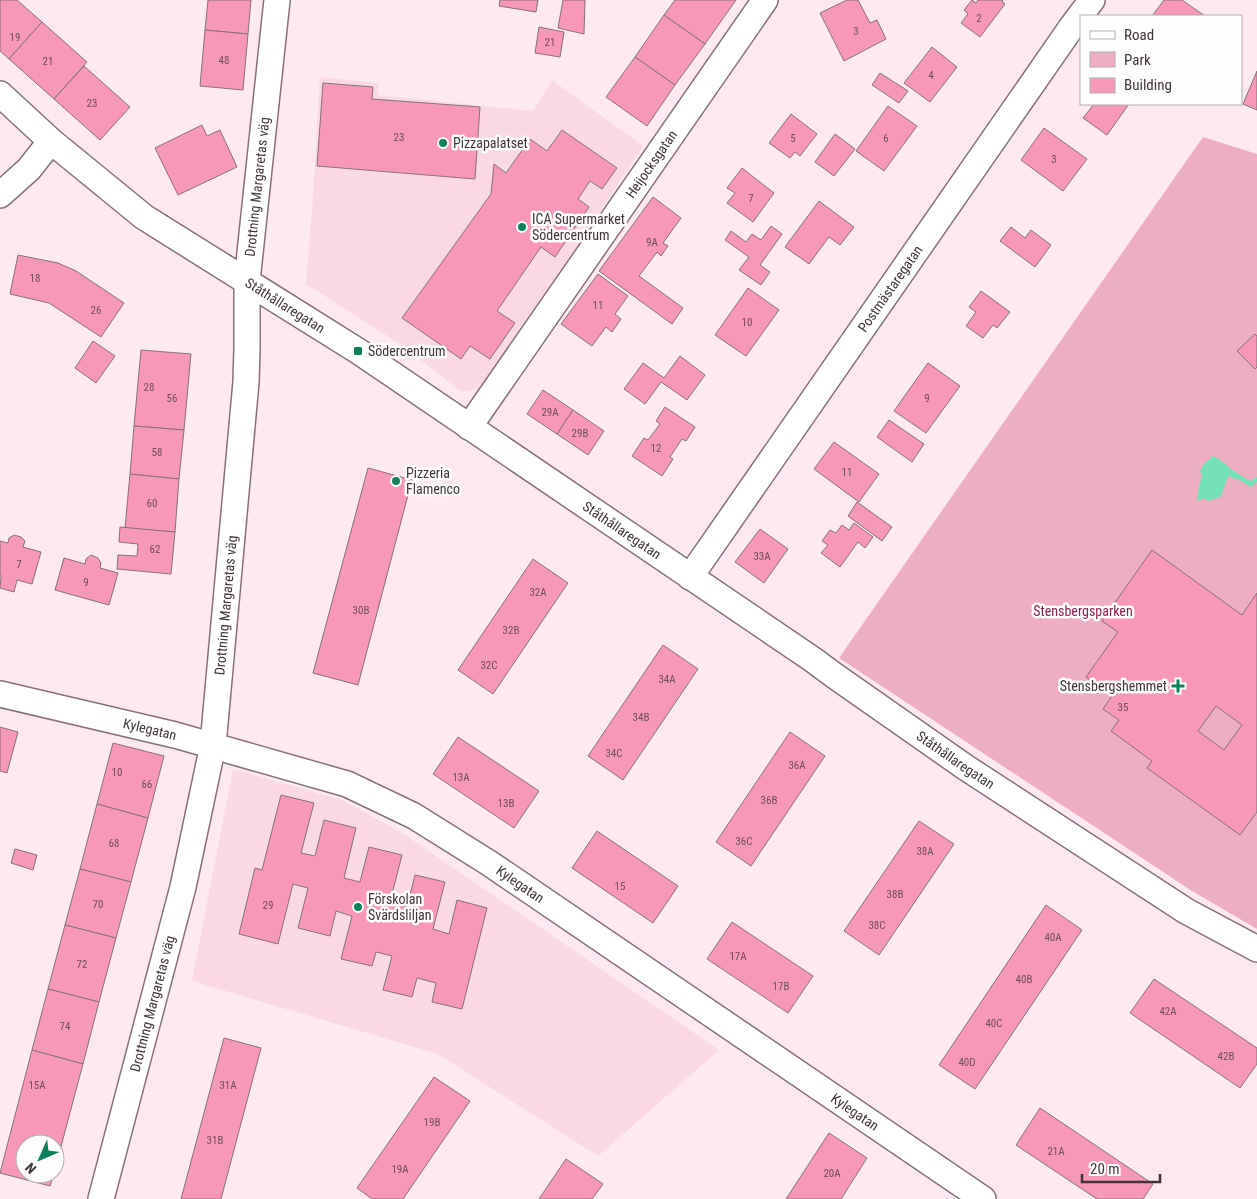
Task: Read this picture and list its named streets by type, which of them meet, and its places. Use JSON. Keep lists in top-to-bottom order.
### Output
{
  "streets": {
    "street": [
      "Heijocksgatan",
      "Drottning Margaretas väg",
      "Postmästaregatan",
      "Ståthållaregatan",
      "Kylegatan"
    ]
  },
  "crossings": [
    ["Heijocksgatan", "Ståthållaregatan"],
    ["Drottning Margaretas väg", "Ståthållaregatan"],
    ["Drottning Margaretas väg", "Kylegatan"],
    ["Postmästaregatan", "Ståthållaregatan"]
  ],
  "parks": ["Stensbergsparken"],
  "places": {
    "other": [
      "Pizzapalatset",
      "ICA Supermarket Södercentrum",
      "Pizzeria Flamenco",
      "Förskolan Svärdsliljan"
    ],
    "transit": ["Södercentrum"],
    "health": ["Stensbergshemmet"]
  },
  "house_numbers": [
    "2",
    "3",
    "19",
    "21",
    "48",
    "21",
    "4",
    "23",
    "23",
    "5",
    "6",
    "3",
    "7",
    "9A",
    "18",
    "11",
    "26",
    "10",
    "28",
    "56",
    "9",
    "29A",
    "29B",
    "12",
    "58",
    "11",
    "60",
    "62",
    "33A",
    "7",
    "9",
    "32A",
    "30B",
    "32B",
    "32C",
    "34A",
    "35",
    "34B",
    "34C",
    "36A",
    "10",
    "13A",
    "66",
    "36B",
    "13B",
    "36C",
    "68",
    "38A",
    "15",
    "38B",
    "70",
    "29",
    "38C",
    "40A",
    "17A",
    "72",
    "40B",
    "17B",
    "42A",
    "40C",
    "74",
    "42B",
    "40D",
    "15A",
    "31A",
    "19B",
    "31B",
    "21A",
    "19A",
    "20A"
  ],
  "legend": ["Road", "Park", "Building"],
  "scale_bar": "20 m",
  "north": "bottom left"
}
